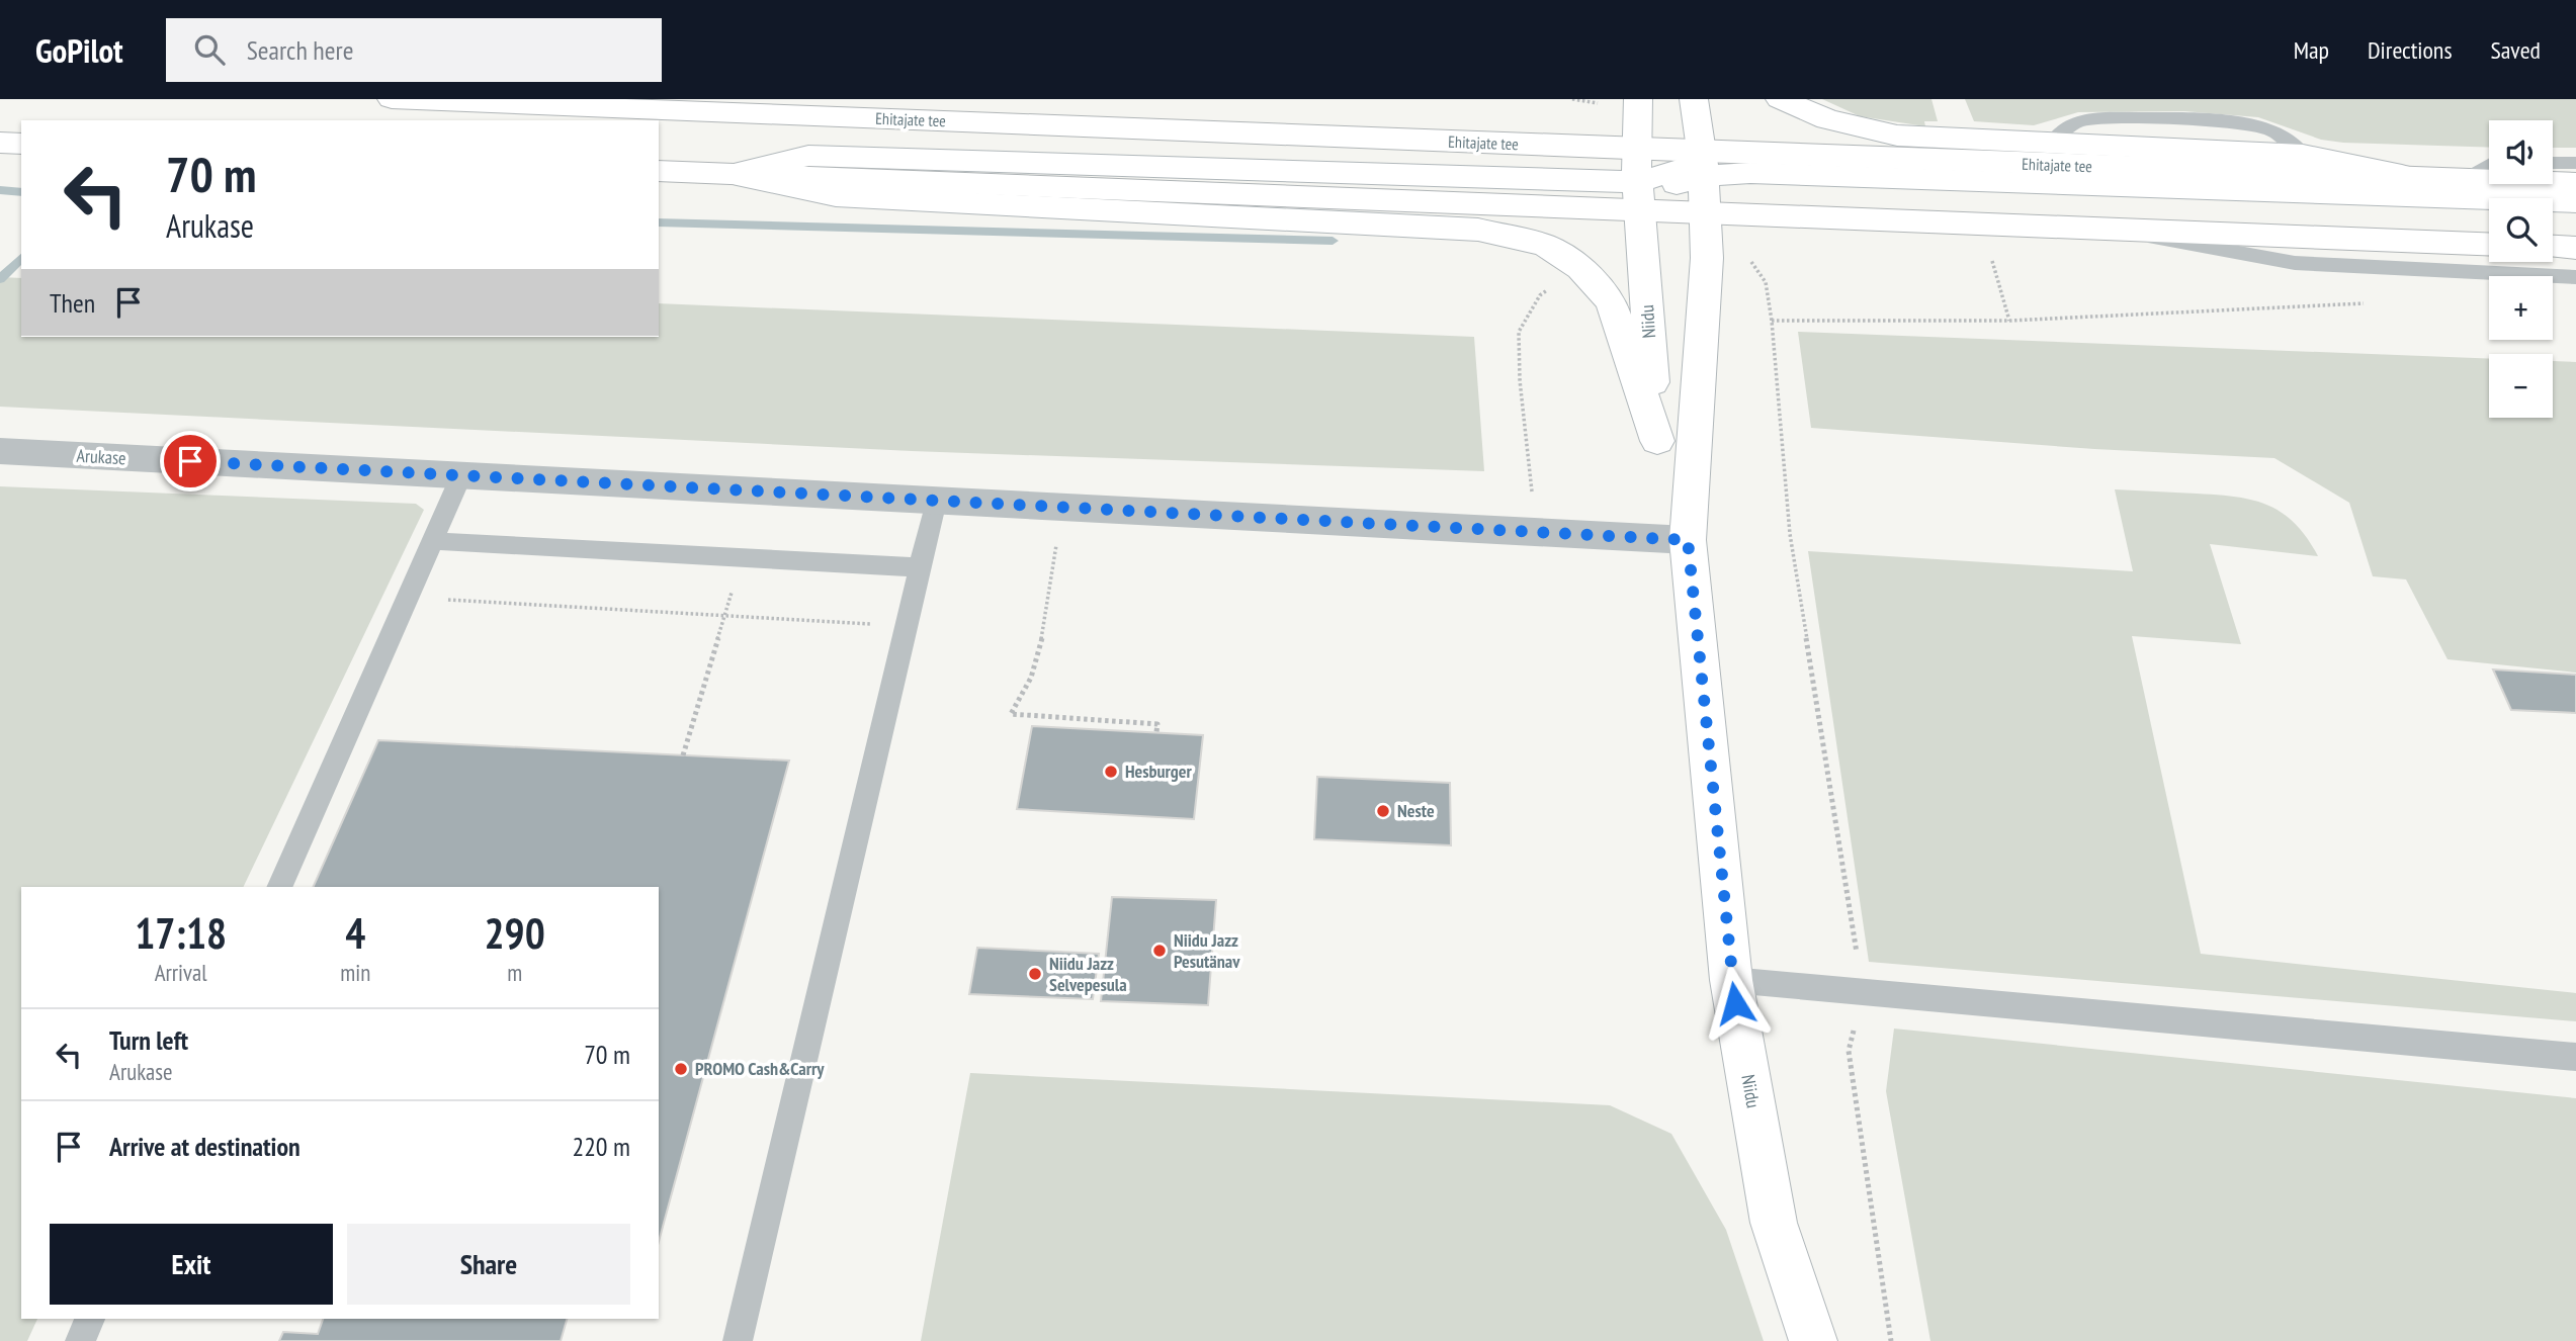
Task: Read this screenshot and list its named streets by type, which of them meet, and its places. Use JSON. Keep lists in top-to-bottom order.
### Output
{
  "streets": {
    "main road": ["Ehitajate tee", "Niidu"],
    "street": ["Arukase"]
  },
  "crossings": [
    ["Ehitajate tee", "Niidu"],
    ["Niidu", "Arukase"]
  ],
  "places": [
    "Hesburger",
    "Neste",
    "Niidu Jazz Pesutänav",
    "Niidu Jazz Selvepesula",
    "PROMO Cash&Carry"
  ],
  "page": {
    "header": "GoPilot",
    "search": "Search here",
    "nav": ["Map", "Directions", "Saved"],
    "map_buttons": ["+", "−"],
    "turn": ["70 m", "Arukase"],
    "then": "Then",
    "eta": [
      "17:18",
      "Arrival",
      "4",
      "min",
      "290",
      "m"
    ],
    "list": [
      {
        "name": "Turn left",
        "note": "Arukase",
        "value": "70 m"
      },
      {
        "name": "Arrive at destination",
        "value": "220 m"
      }
    ],
    "buttons": ["Exit", "Share"]
  }
}
